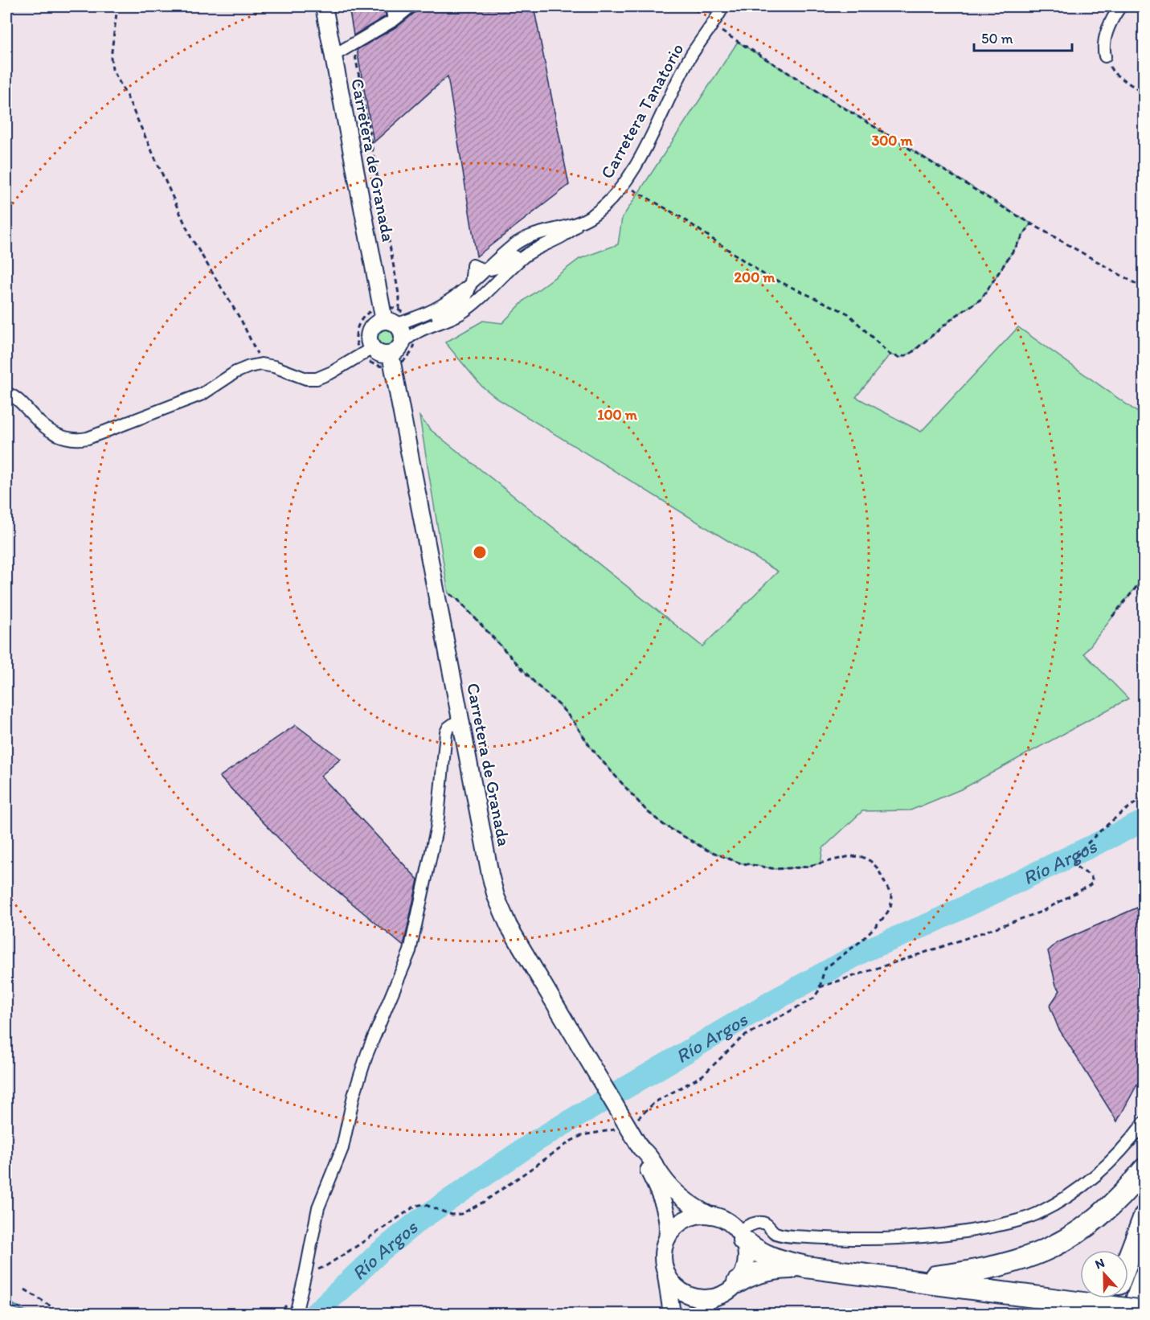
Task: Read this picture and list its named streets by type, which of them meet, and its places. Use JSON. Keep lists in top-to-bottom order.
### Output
{
  "streets": {
    "main road": ["Carretera de Granada"],
    "street": ["Carretera Tanatorio"]
  },
  "water": ["Río Argos"],
  "scale_bar": "50 m",
  "north": "top",
  "rings": ["300 m", "200 m", "100 m"]
}
